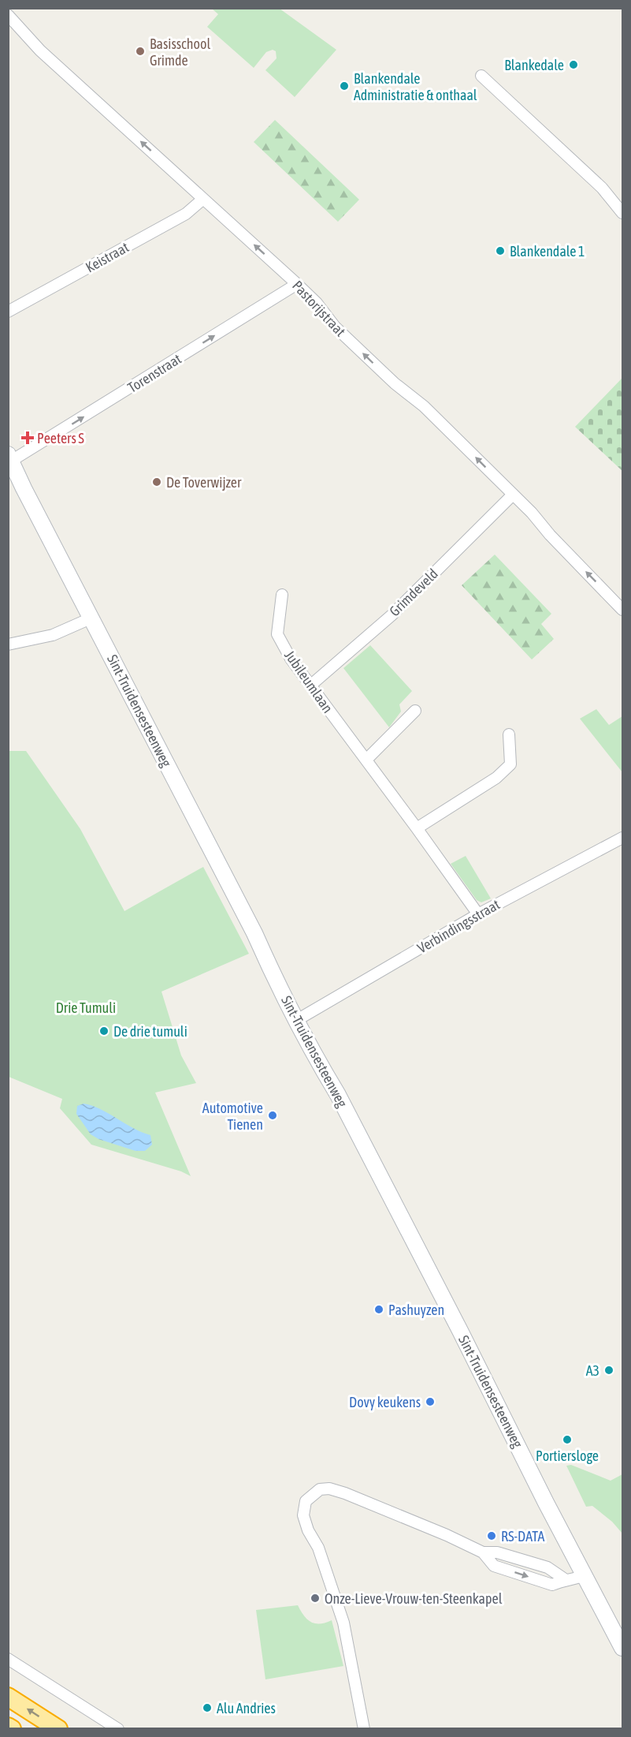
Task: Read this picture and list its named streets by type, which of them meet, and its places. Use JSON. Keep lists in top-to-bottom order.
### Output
{
  "streets": {
    "main road": ["Sint-Truidensesteenweg"],
    "street": [
      "Keistraat",
      "Pastorijstraat",
      "Torenstraat",
      "Grimdeveld",
      "Jubileumlaan",
      "Verbindingsstraat"
    ]
  },
  "crossings": [
    ["Keistraat", "Pastorijstraat"],
    ["Pastorijstraat", "Torenstraat"],
    ["Pastorijstraat", "Grimdeveld"],
    ["Torenstraat", "Sint-Truidensesteenweg"],
    ["Grimdeveld", "Jubileumlaan"],
    ["Jubileumlaan", "Verbindingsstraat"],
    ["Sint-Truidensesteenweg", "Verbindingsstraat"]
  ],
  "one_way": ["Pastorijstraat", "Torenstraat"],
  "parks": ["Drie Tumuli"],
  "places": {
    "other": [
      "Basisschool Grimde",
      "Blankedale",
      "Blankendale Administratie & onthaal",
      "Blankendale 1",
      "De Toverwijzer",
      "De drie tumuli",
      "Automotive Tienen",
      "Pashuyzen",
      "A3",
      "Dovy keukens",
      "Portiersloge",
      "RS-DATA",
      "Onze-Lieve-Vrouw-ten-Steenkapel",
      "Alu Andries"
    ],
    "health": ["Peeters S"]
  }
}
